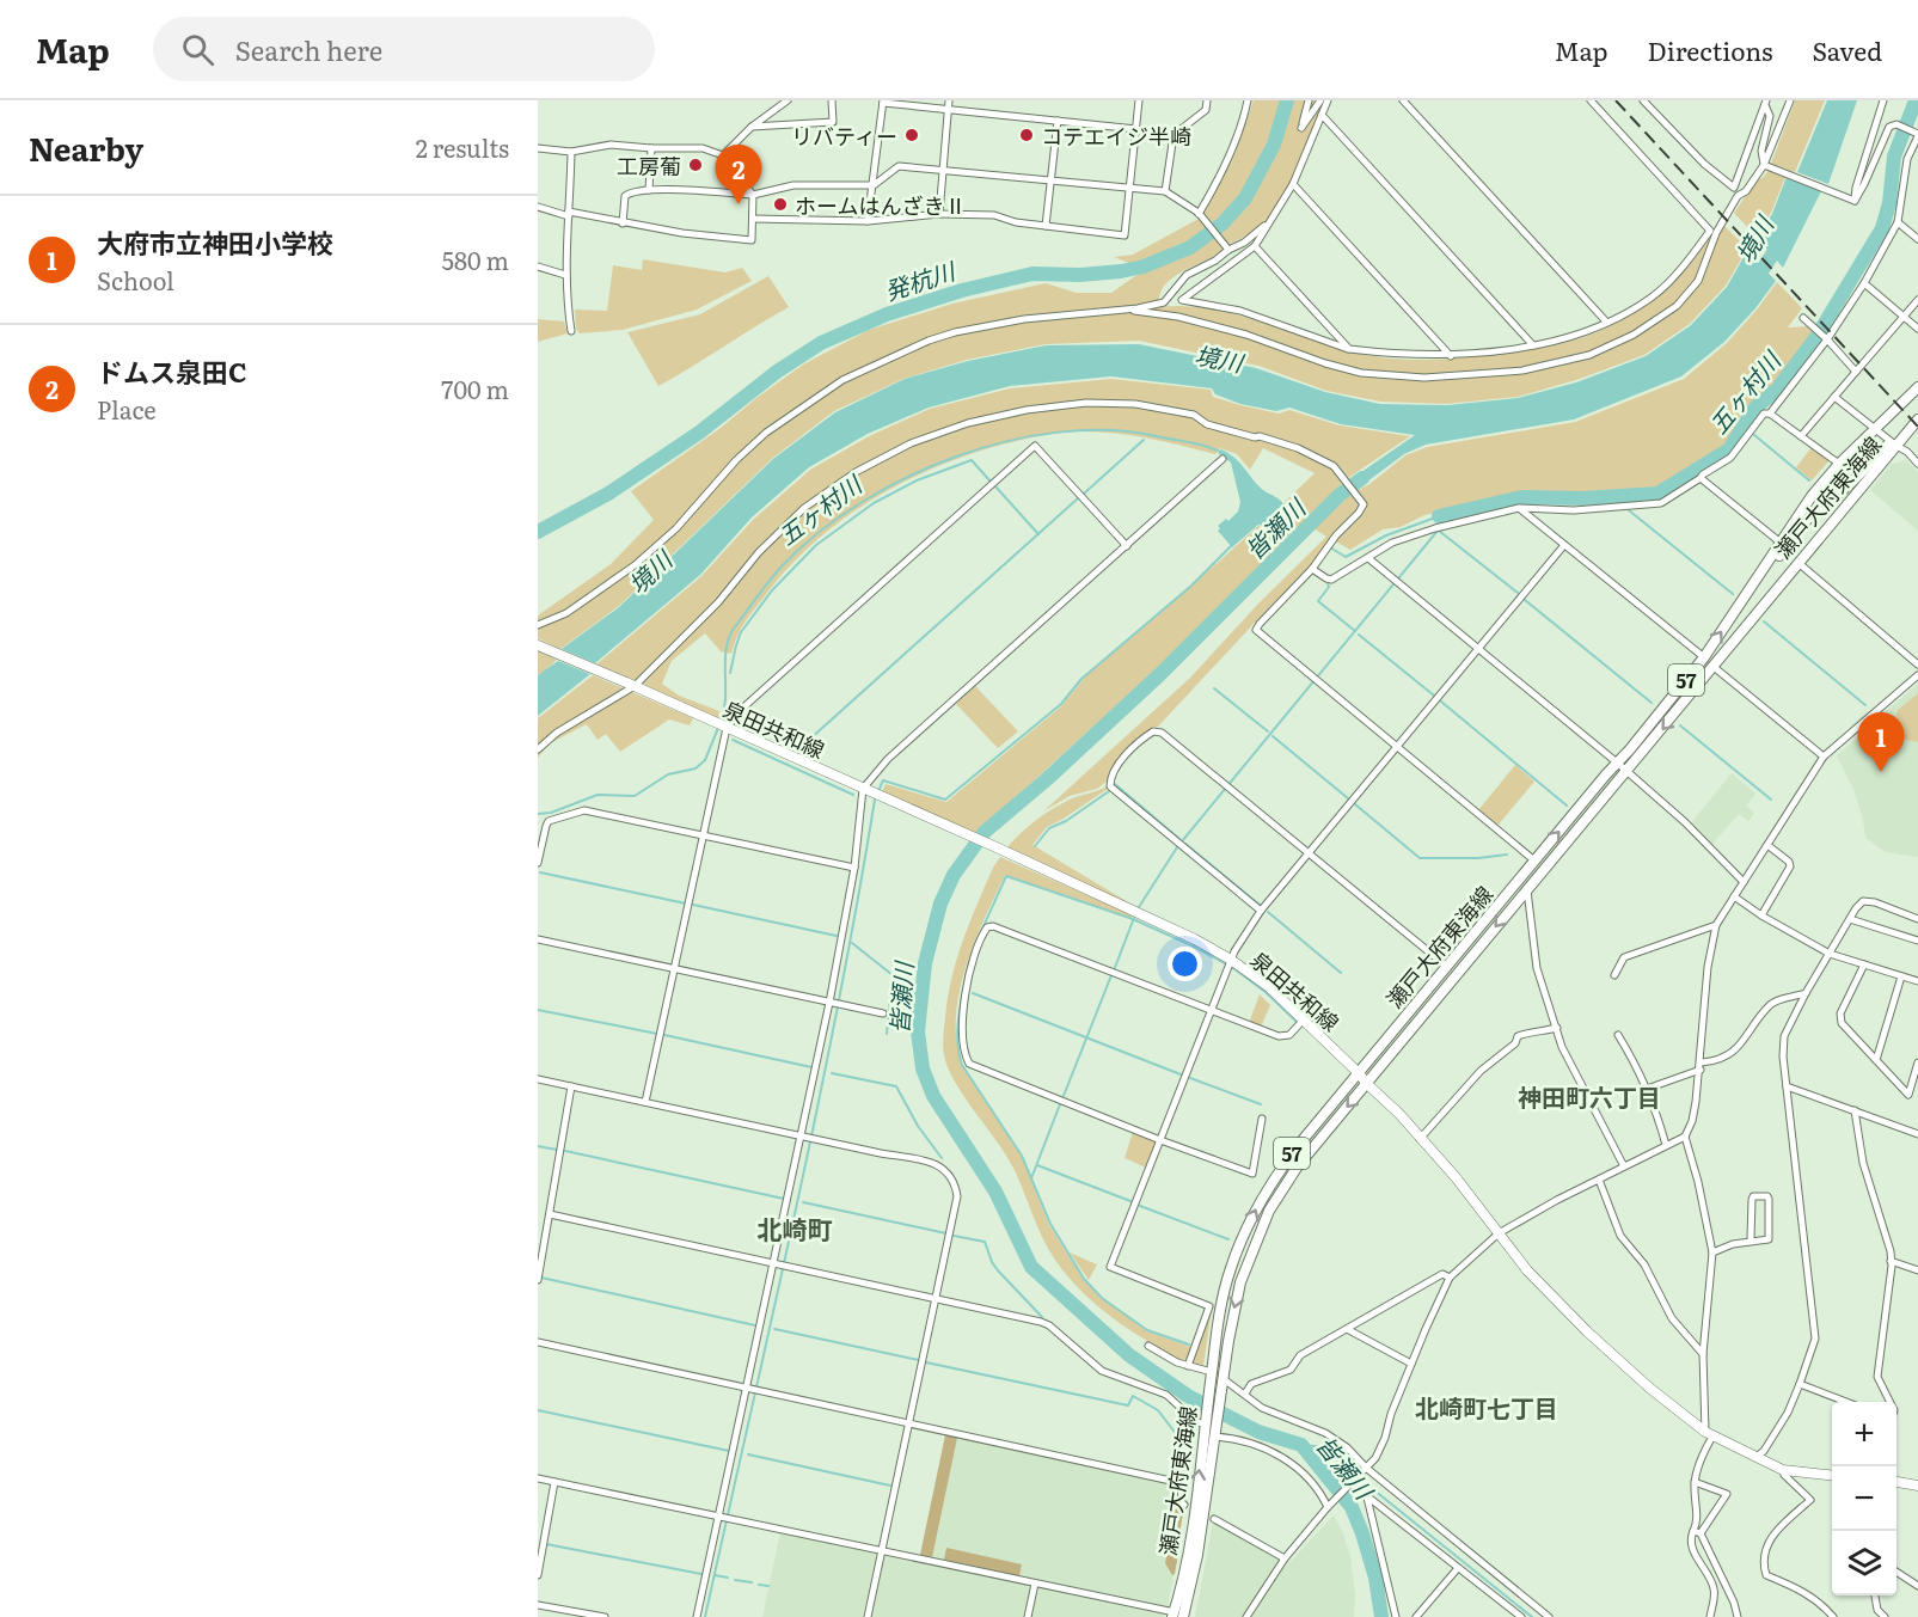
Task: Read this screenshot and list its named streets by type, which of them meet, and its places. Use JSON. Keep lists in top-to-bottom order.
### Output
{
  "streets": {
    "main road": ["瀬戸大府東海線", "57", "泉田共和線"]
  },
  "crossings": [
    ["瀬戸大府東海線", "57"],
    ["瀬戸大府東海線", "泉田共和線"]
  ],
  "districts": ["神田町六丁目", "北崎町", "北崎町七丁目"],
  "water": [
    "境川",
    "発杭川",
    "五ヶ村川",
    "皆瀬川"
  ],
  "places": [
    "リバティー",
    "コテエイジ半崎",
    "工房葡",
    "ホームはんざきⅡ"
  ],
  "page": {
    "header": "Map",
    "search": "Search here",
    "nav": ["Map", "Directions", "Saved"],
    "heading": ["Nearby", "2 results"],
    "pins": ["2", "1"],
    "list": [
      {
        "mark": "1",
        "name": "大府市立神田小学校",
        "note": "School",
        "value": "580 m"
      },
      {
        "mark": "2",
        "name": "ドムス泉田C",
        "note": "Place",
        "value": "700 m"
      }
    ],
    "map_buttons": ["+", "−"]
  }
}
